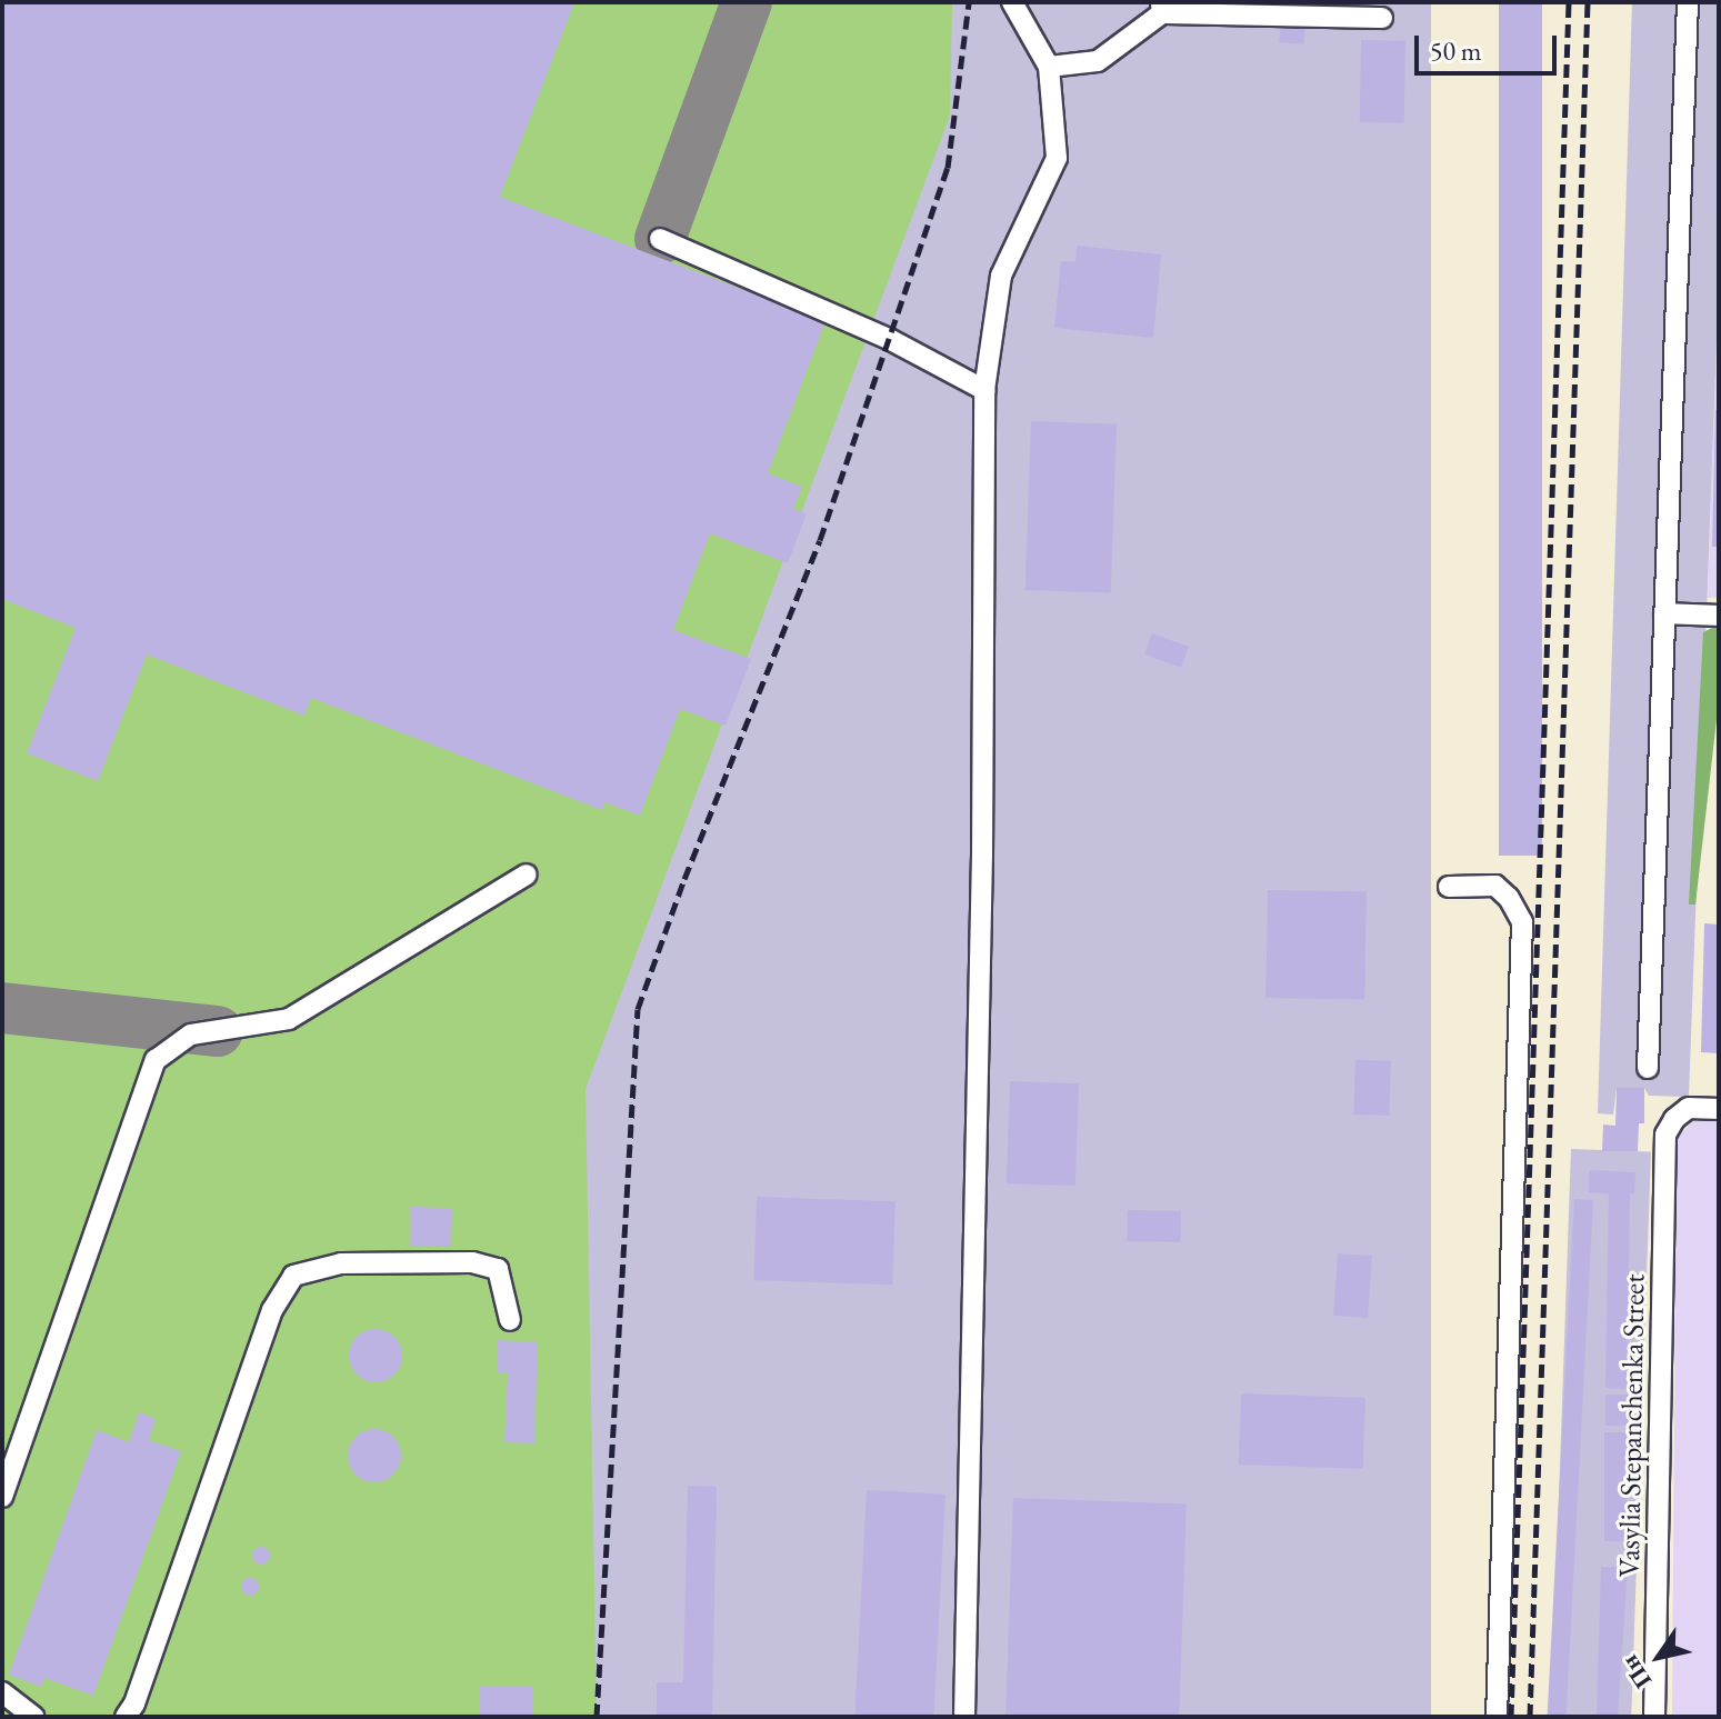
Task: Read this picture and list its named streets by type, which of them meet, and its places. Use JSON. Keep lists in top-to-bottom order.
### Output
{
  "streets": {
    "street": ["Vasylia Stepanchenka Street"]
  },
  "scale_bar": "50 m",
  "north": "bottom left"
}
